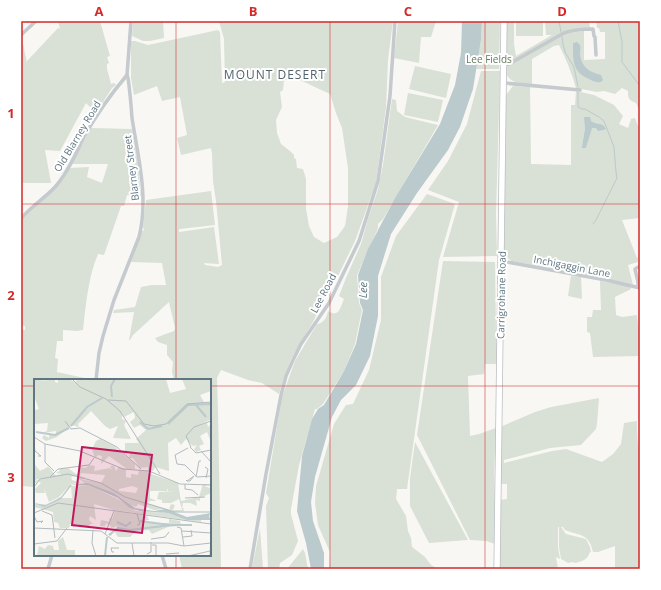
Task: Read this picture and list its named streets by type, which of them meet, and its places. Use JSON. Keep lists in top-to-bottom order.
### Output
{
  "streets": {
    "highway": ["Carrigrohane Road"],
    "street": [
      "Old Blarney Road",
      "Blarney Street",
      "Inchigaggin Lane",
      "Lee Road"
    ]
  },
  "crossings": [
    ["Old Blarney Road", "Blarney Street"],
    ["Inchigaggin Lane", "Carrigrohane Road"]
  ],
  "districts": ["MOUNT DESERT"],
  "water": ["Lee"],
  "parks": ["Lee Fields"],
  "grid": {
    "columns": [
      "A",
      "B",
      "C",
      "D"
    ],
    "rows": ["1", "2", "3"]
  }
}
